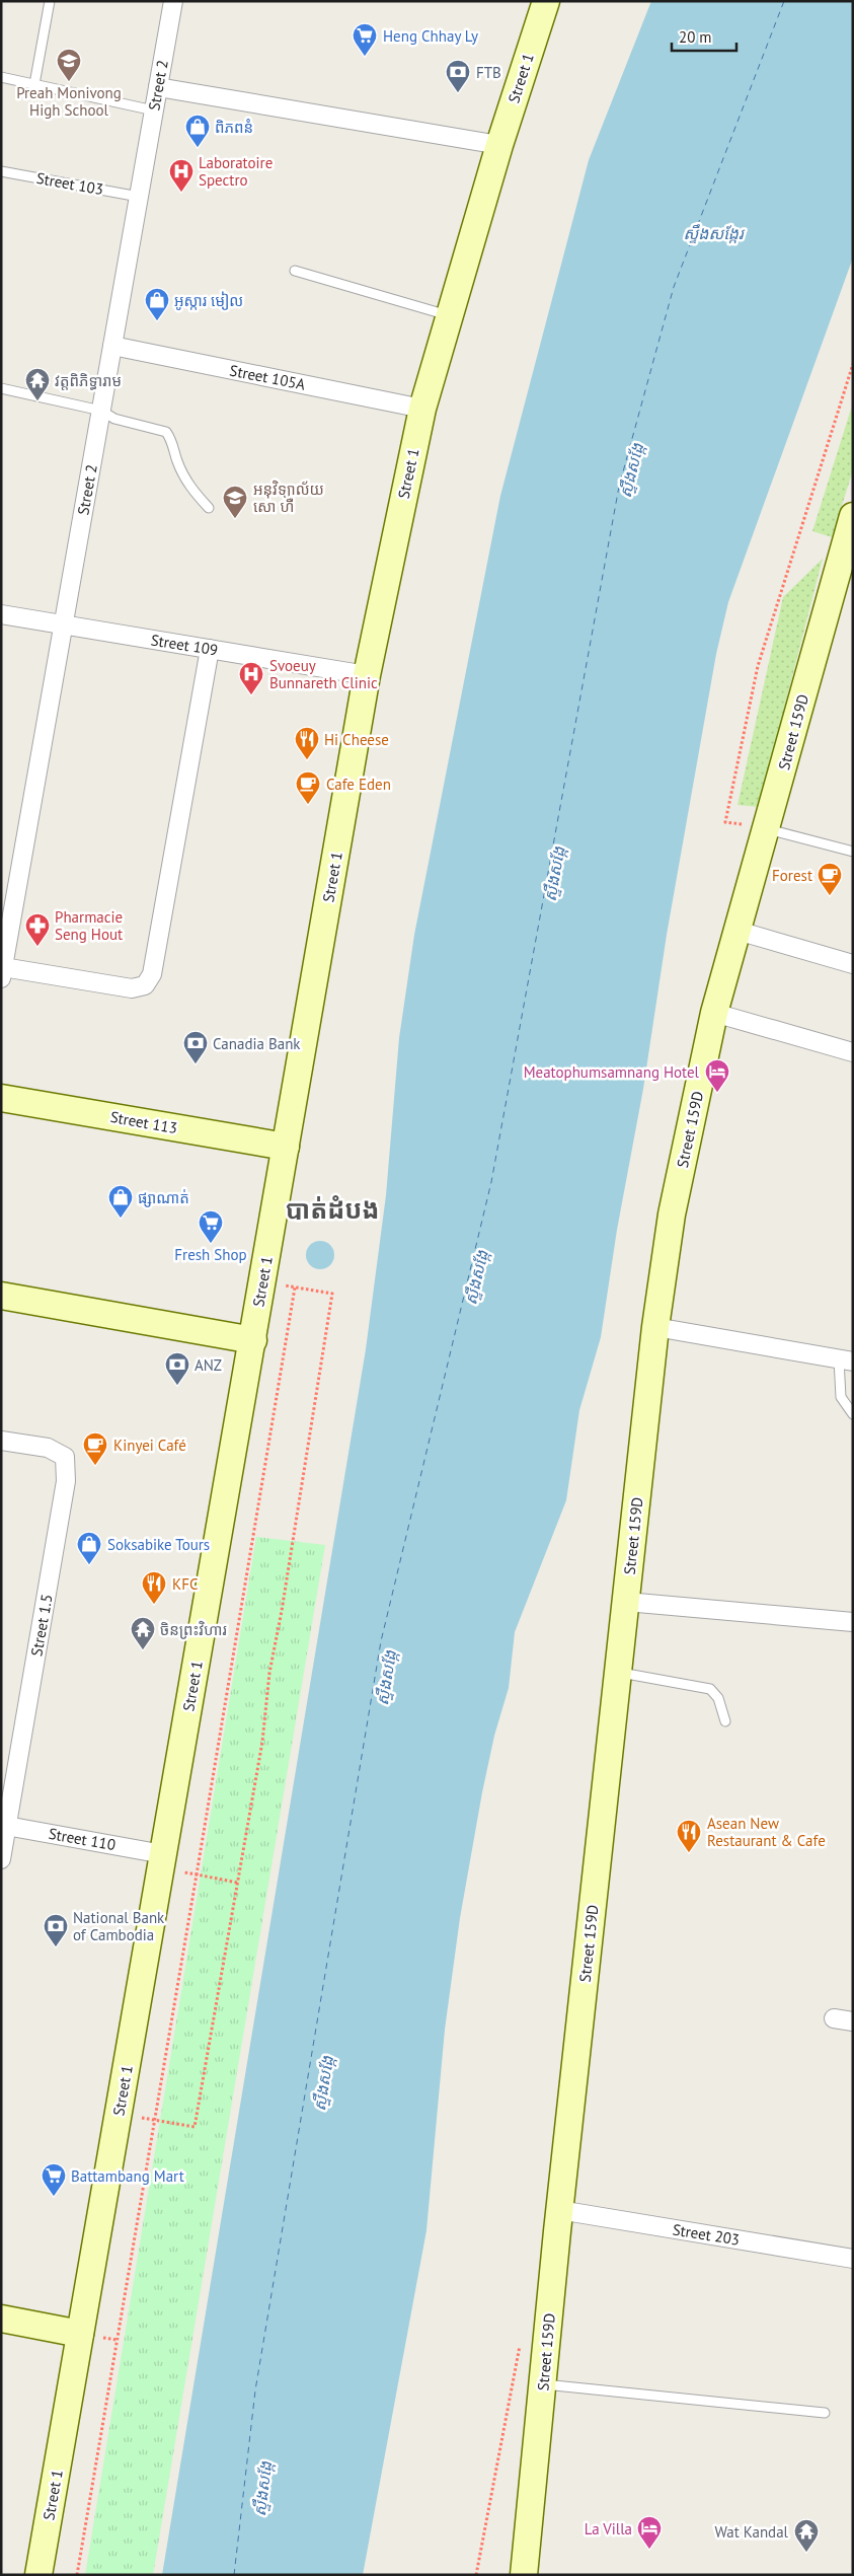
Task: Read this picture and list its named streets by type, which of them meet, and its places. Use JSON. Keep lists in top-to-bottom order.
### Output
{
  "streets": {
    "street": [
      "Street 1",
      "Street 2",
      "Street 105A",
      "Street 109",
      "Street 159D",
      "Street 113",
      "Street 1.5",
      "Street 110",
      "Street 203"
    ],
    "lane": ["Street 103"]
  },
  "crossings": [
    ["Street 1", "Street 105A"],
    ["Street 1", "Street 109"],
    ["Street 1", "Street 113"],
    ["Street 1", "Street 110"],
    ["Street 2", "Street 103"],
    ["Street 2", "Street 105A"],
    ["Street 2", "Street 109"],
    ["Street 159D", "Street 203"],
    ["Street 1.5", "Street 110"]
  ],
  "districts": ["បាត់ដំបង"],
  "water": ["ស្ទឹងសង្កែរ", "ស្ទឹងសង្កែ"],
  "places": {
    "supermarket": ["Heng Chhay Ly", "Fresh Shop", "Battambang Mart"],
    "school or university": ["Preah Monivong High School", "អនុវិទ្យាល័យ សោ ហឺ"],
    "bank": [
      "FTB",
      "Canadia Bank",
      "ANZ",
      "National Bank of Cambodia"
    ],
    "shop": [
      "ពិភពនំ",
      "អូស្ការ មៀល",
      "ផ្សាណាត់",
      "Soksabike Tours"
    ],
    "hospital": ["Laboratoire Spectro", "Svoeuy Bunnareth Clinic"],
    "temple": ["វត្តពិភិទ្ធារាម", "ចិនព្រះវិហារ", "Wat Kandal"],
    "restaurant": ["Hi Cheese", "KFC", "Asean New Restaurant & Cafe"],
    "cafe": ["Cafe Eden", "Forest", "Kinyei Café"],
    "pharmacy": ["Pharmacie Seng Hout"],
    "hotel": ["Meatophumsamnang Hotel", "La Villa"]
  },
  "scale_bar": "20 m"
}
